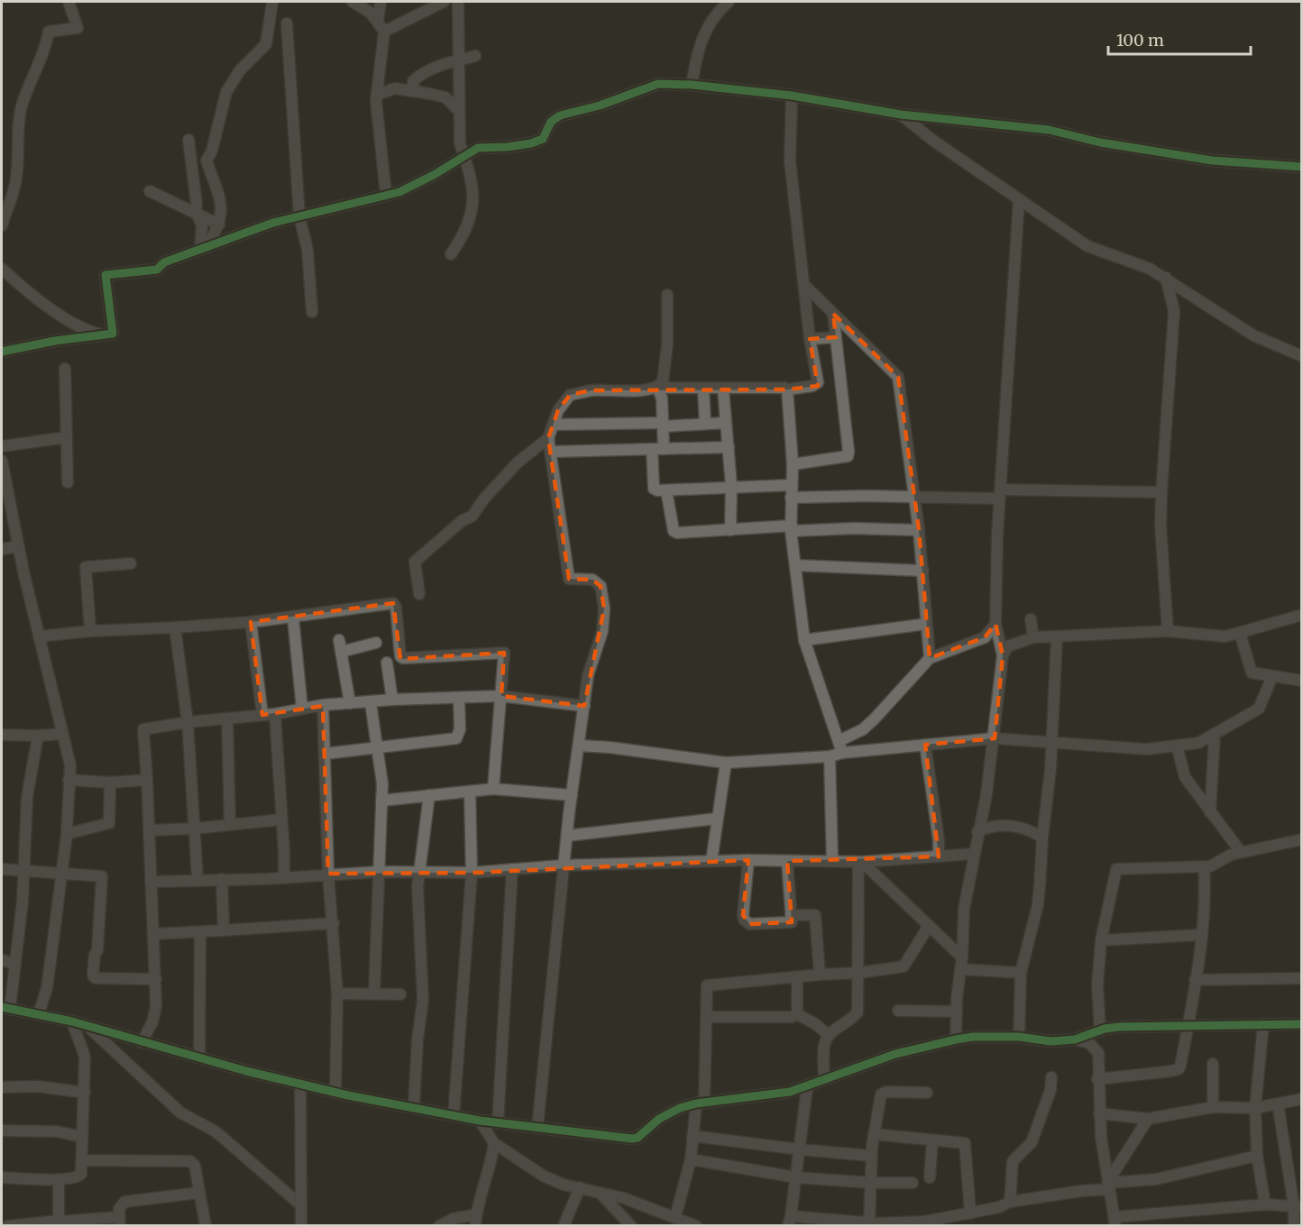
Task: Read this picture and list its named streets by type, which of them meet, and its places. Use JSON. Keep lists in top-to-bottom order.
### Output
{
  "scale_bar": "100 m"
}
